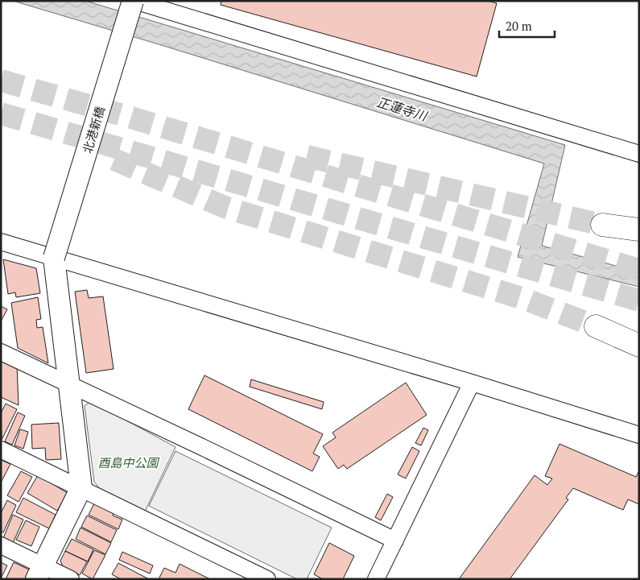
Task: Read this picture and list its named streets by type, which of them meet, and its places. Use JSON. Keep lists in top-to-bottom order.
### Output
{
  "streets": {
    "street": ["北港新橋"]
  },
  "water": ["正蓮寺川"],
  "parks": ["酉島中公園"],
  "scale_bar": "20 m"
}
